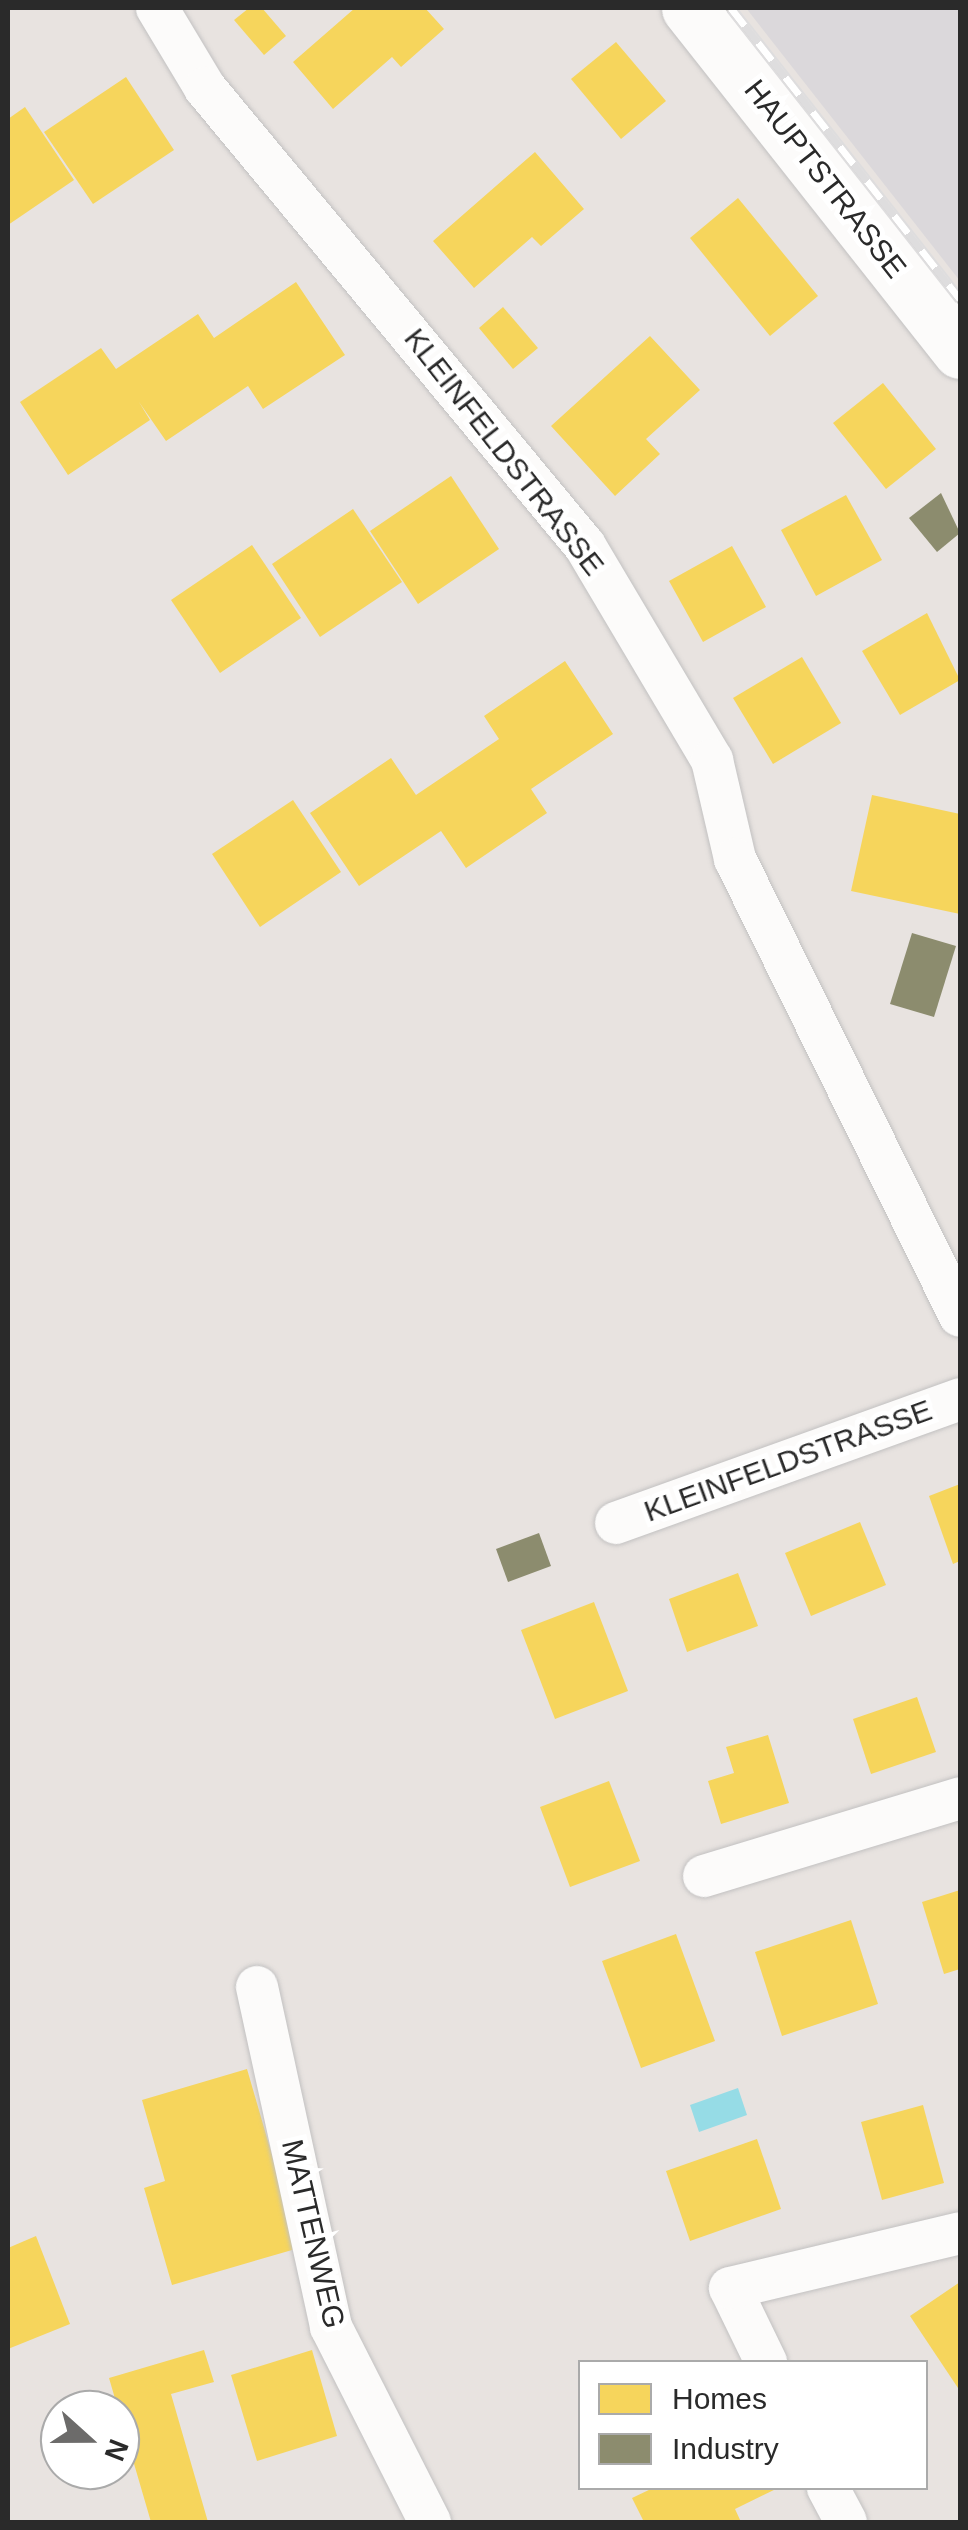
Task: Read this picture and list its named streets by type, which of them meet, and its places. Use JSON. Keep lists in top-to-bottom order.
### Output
{
  "streets": {
    "main road": ["HAUPTSTRASSE"],
    "street": ["KLEINFELDSTRASSE", "MATTENWEG"]
  },
  "legend": ["Homes", "Industry"],
  "north": "right"
}
